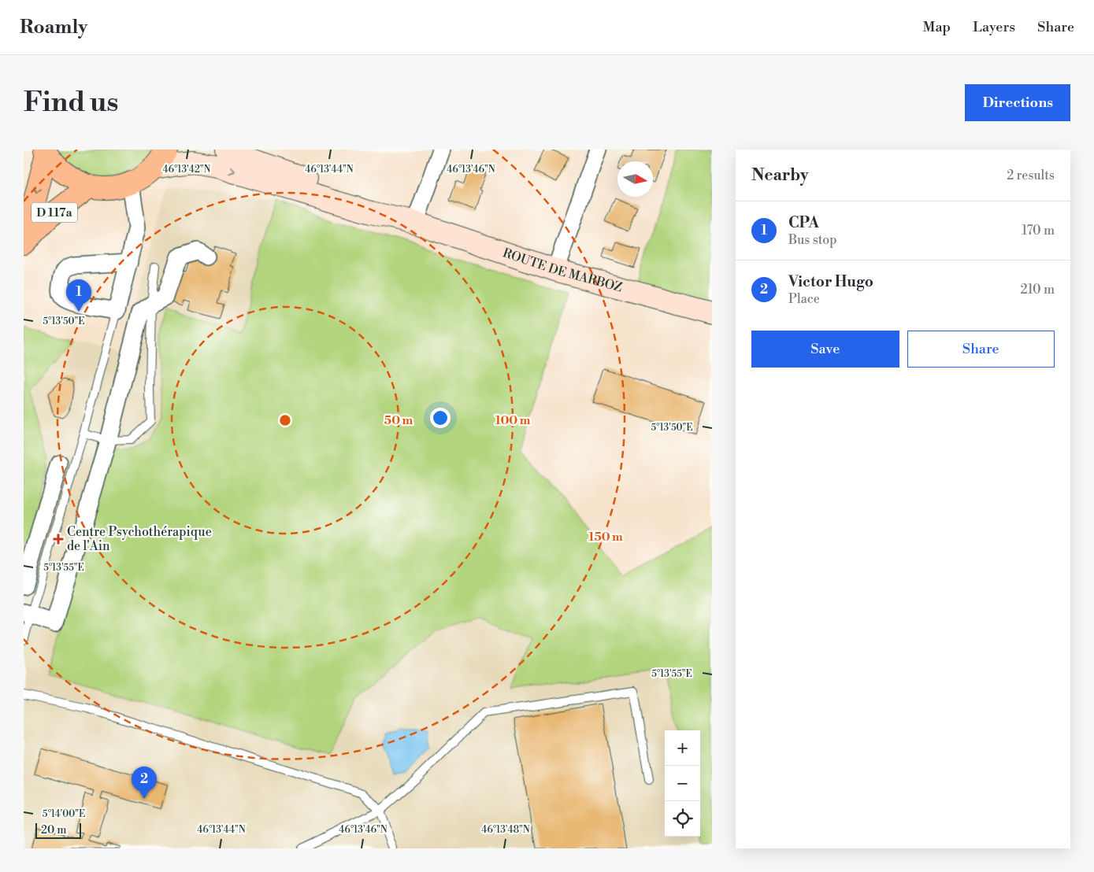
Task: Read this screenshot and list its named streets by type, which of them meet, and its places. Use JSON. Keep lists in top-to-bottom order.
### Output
{
  "streets": {
    "main road": ["D 117a", "ROUTE DE MARBOZ"]
  },
  "places": {
    "health": ["Centre Psychothérapique de l'Ain"]
  },
  "scale_bar": "20 m",
  "north": "right",
  "page": {
    "header": "Roamly",
    "nav": ["Map", "Layers", "Share"],
    "buttons": [
      "Directions",
      ["Save", "Share"]
    ],
    "title": "Find us",
    "heading": ["Nearby", "2 results"],
    "list": [
      {
        "mark": "1",
        "name": "CPA",
        "note": "Bus stop",
        "value": "170 m"
      },
      {
        "mark": "2",
        "name": "Victor Hugo",
        "note": "Place",
        "value": "210 m"
      }
    ],
    "pins": ["1", "2"],
    "map_buttons": ["+", "−"],
    "scale": "20 m"
  },
  "coordinates": [
    "46°13'42\"N",
    "46°13'44\"N",
    "46°13'46\"N",
    "5°13'50\"E",
    "5°13'55\"E",
    "5°14'00\"E",
    "46°13'48\"N"
  ],
  "rings": ["50 m", "100 m", "150 m"]
}
